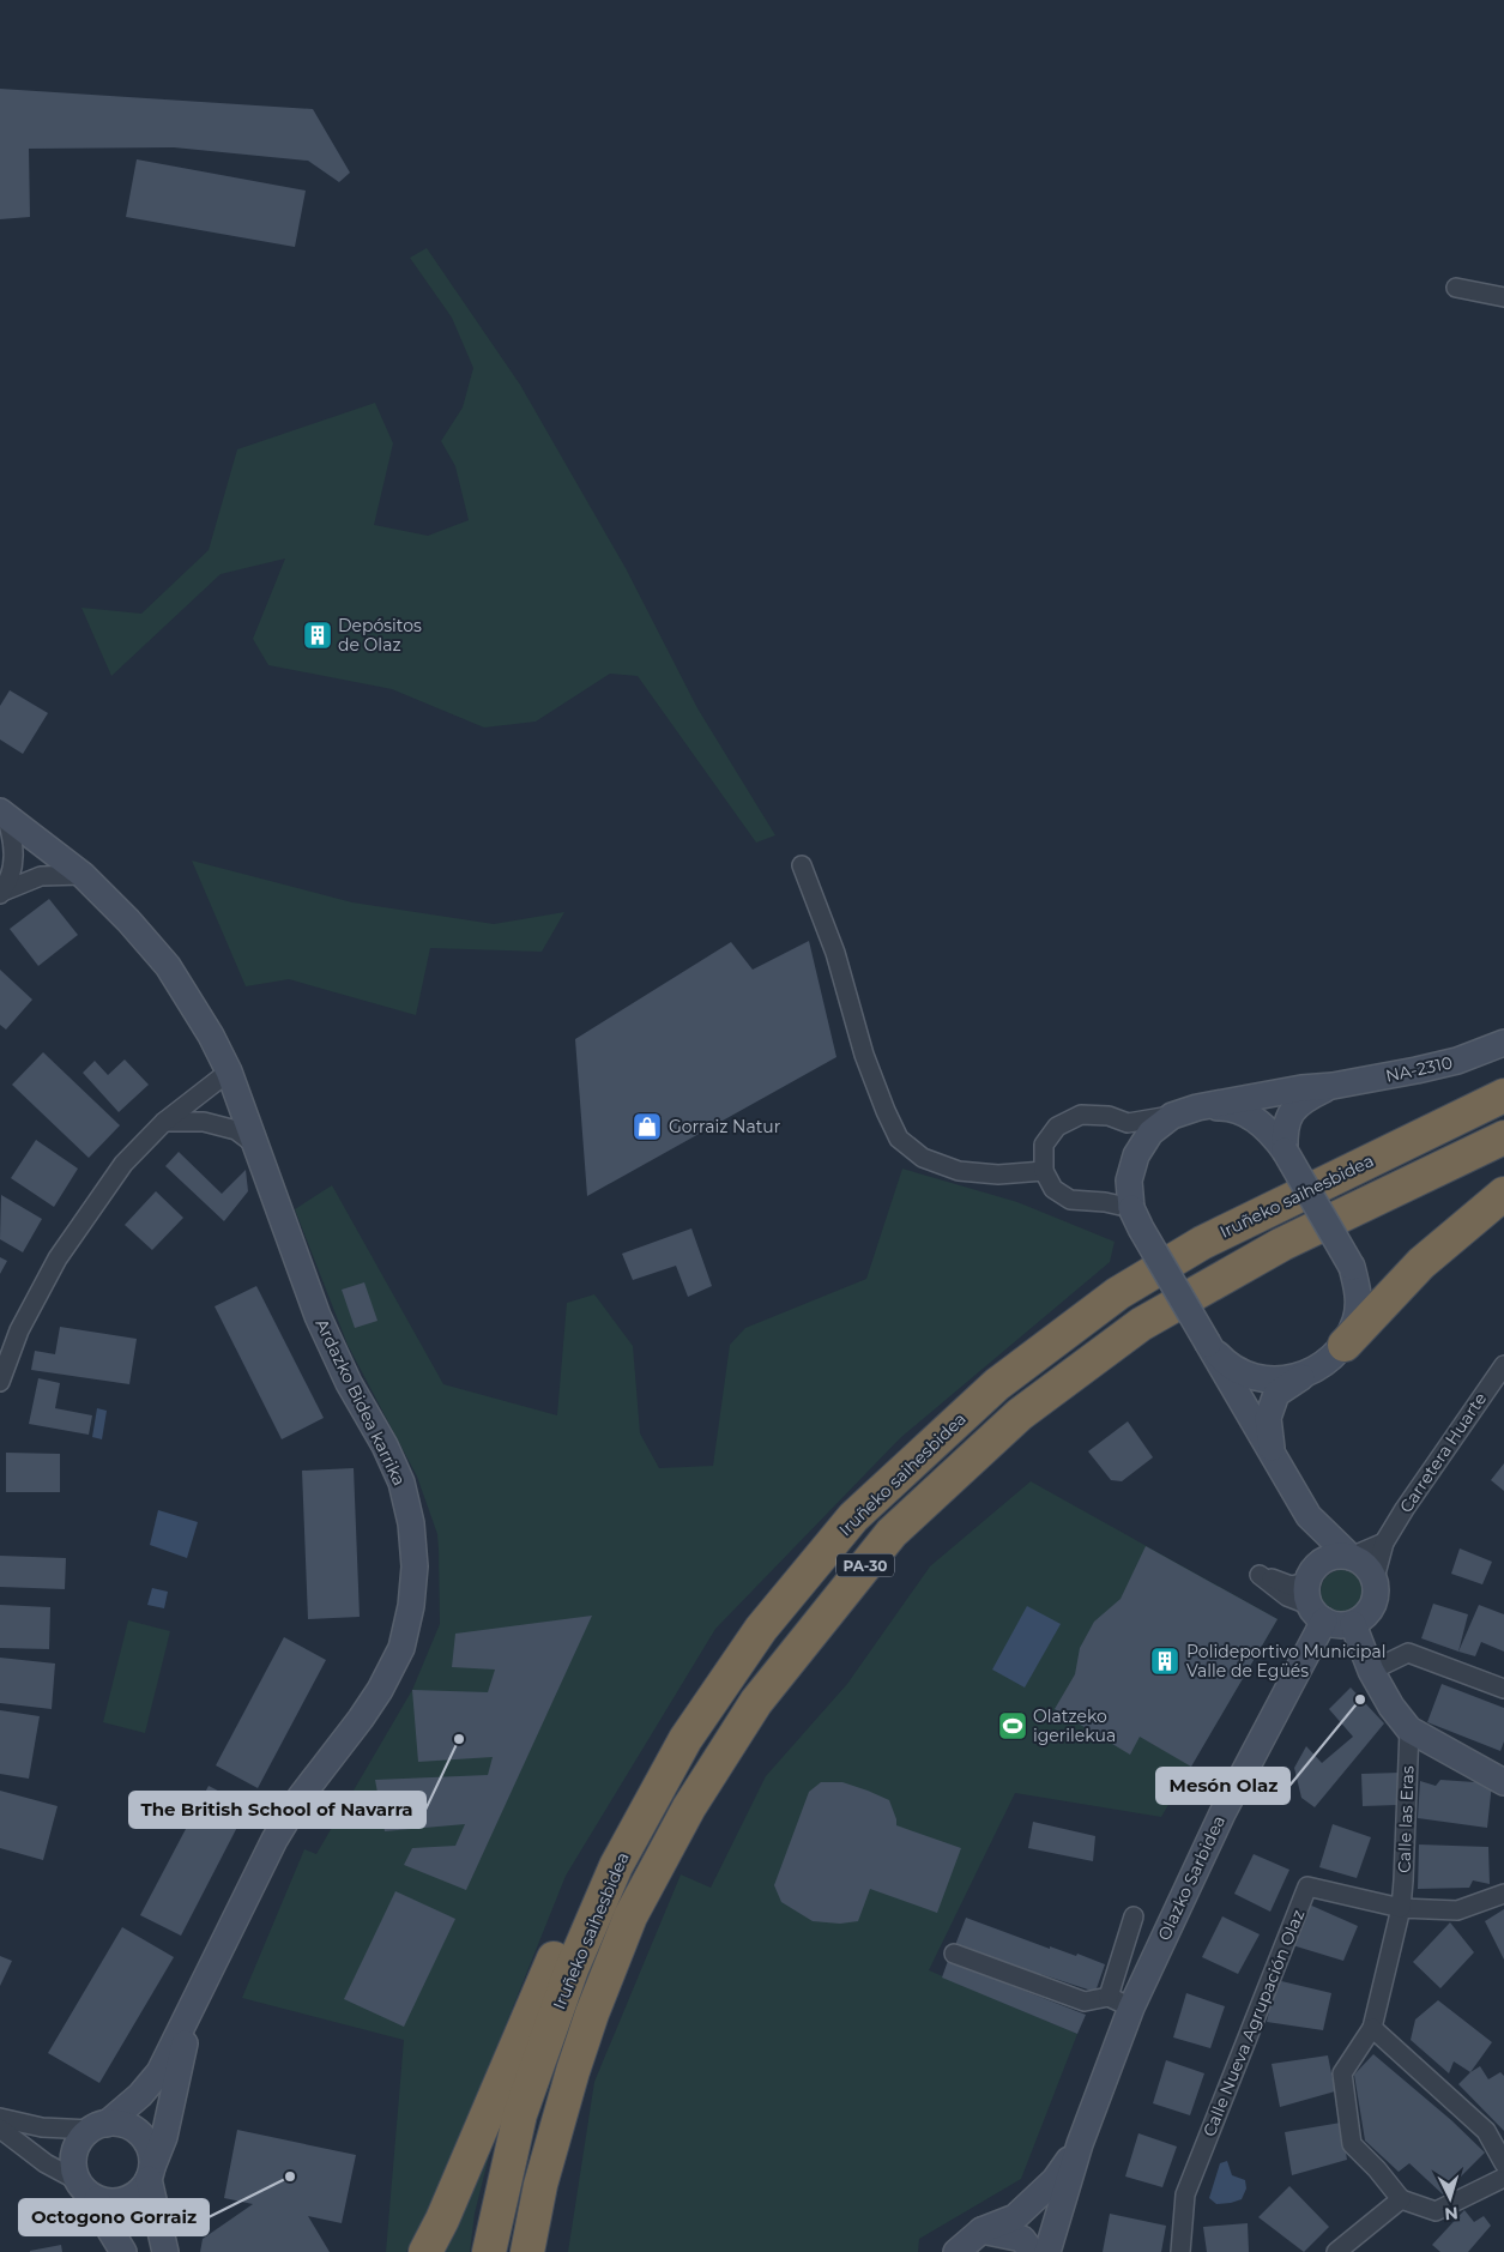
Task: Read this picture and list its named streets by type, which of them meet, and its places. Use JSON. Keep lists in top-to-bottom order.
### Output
{
  "streets": {
    "highway": ["Iruñeko saihesbidea", "PA-30"],
    "street": [
      "NA-2310",
      "Ardazko Bidea karrika",
      "Carretera Huarte",
      "Calle las Eras",
      "Olazko Sarbidea",
      "Calle Nueva Agrupación Olaz"
    ]
  },
  "crossings": [
    ["Carretera Huarte", "Olazko Sarbidea"],
    ["Calle las Eras", "Calle Nueva Agrupación Olaz"]
  ],
  "places": {
    "building": ["Depósitos de Olaz", "Polideportivo Municipal Valle de Egüés"],
    "shop": ["Gorraiz Natur"],
    "other": ["Mesón Olaz", "The British School of Navarra", "Octogono Gorraiz"],
    "sports": ["Olatzeko igerilekua"]
  },
  "north": "bottom"
}
